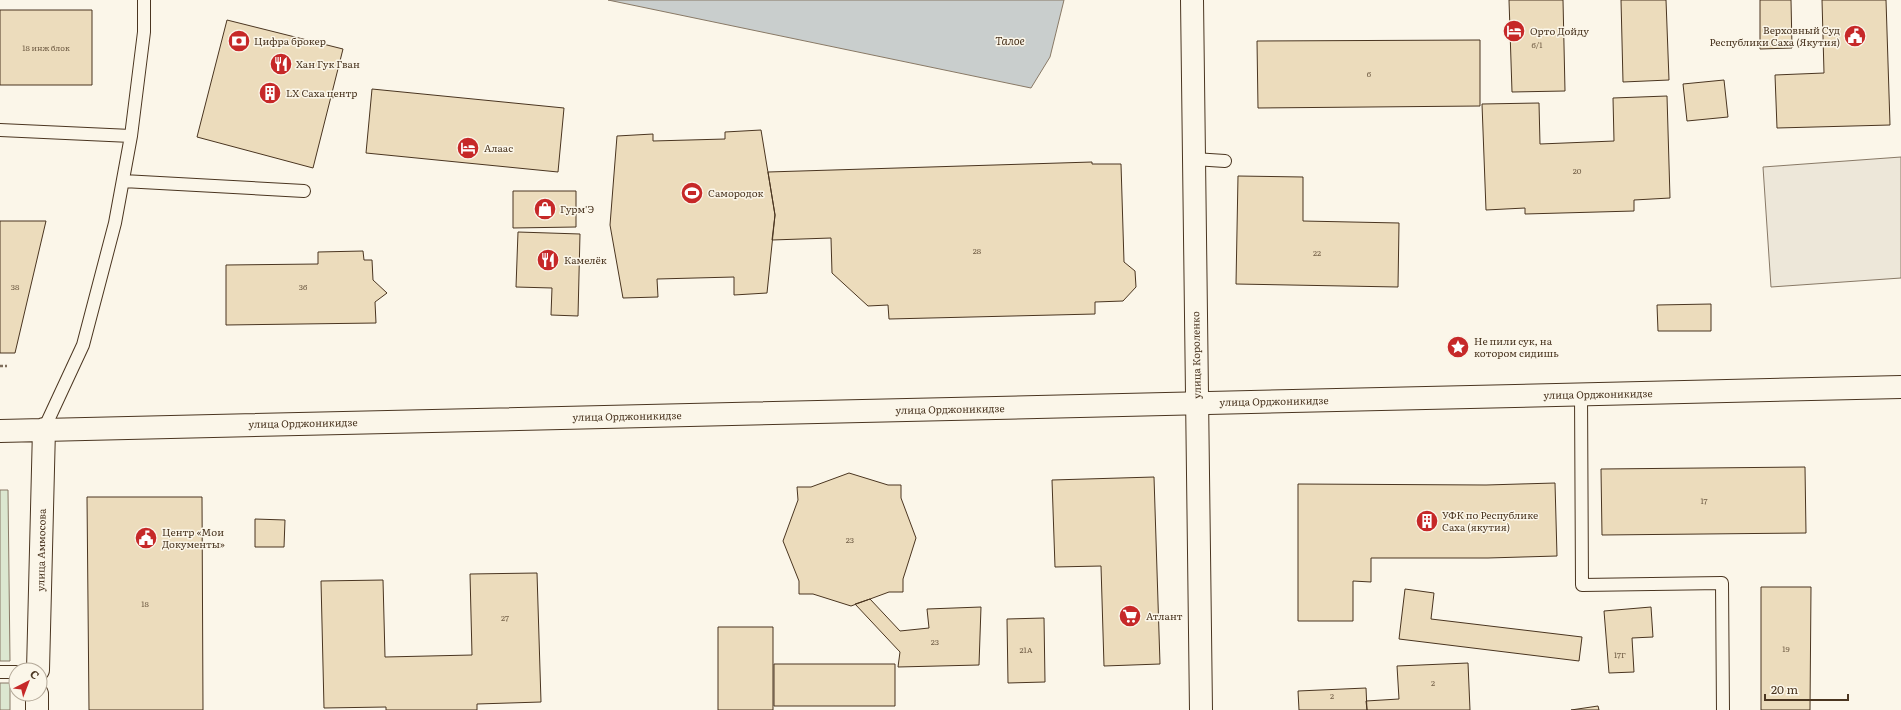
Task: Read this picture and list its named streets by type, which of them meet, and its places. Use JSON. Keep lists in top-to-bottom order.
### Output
{
  "streets": {
    "street": ["улица Короленко", "улица Орджоникидзе", "улица Аммосова"]
  },
  "crossings": [
    ["улица Короленко", "улица Орджоникидзе"],
    ["улица Орджоникидзе", "улица Аммосова"]
  ],
  "water": ["Талое"],
  "places": {
    "hotel": ["Орто Дойду", "Алаас"],
    "public building": ["Верховный Суд Республики Саха (Якутия)", "Центр «Мои Документы»"],
    "bank": ["Цифра брокер"],
    "restaurant": ["Хан Гук Гван", "Камелёк"],
    "building": ["LX Саха центр", "УФК по Республике Саха (якутия)"],
    "sports": ["Самородок"],
    "shop": ["Гурм'Э"],
    "place": ["Не пили сук, на котором сидишь"],
    "supermarket": ["Атлант"]
  },
  "house_numbers": [
    "6/1",
    "18 инж блок",
    "6",
    "20",
    "28",
    "22",
    "38",
    "36",
    "17",
    "23",
    "18",
    "27",
    "23",
    "19",
    "21А",
    "17Г",
    "2",
    "2"
  ],
  "scale_bar": "20 m",
  "north": "top right"
}
